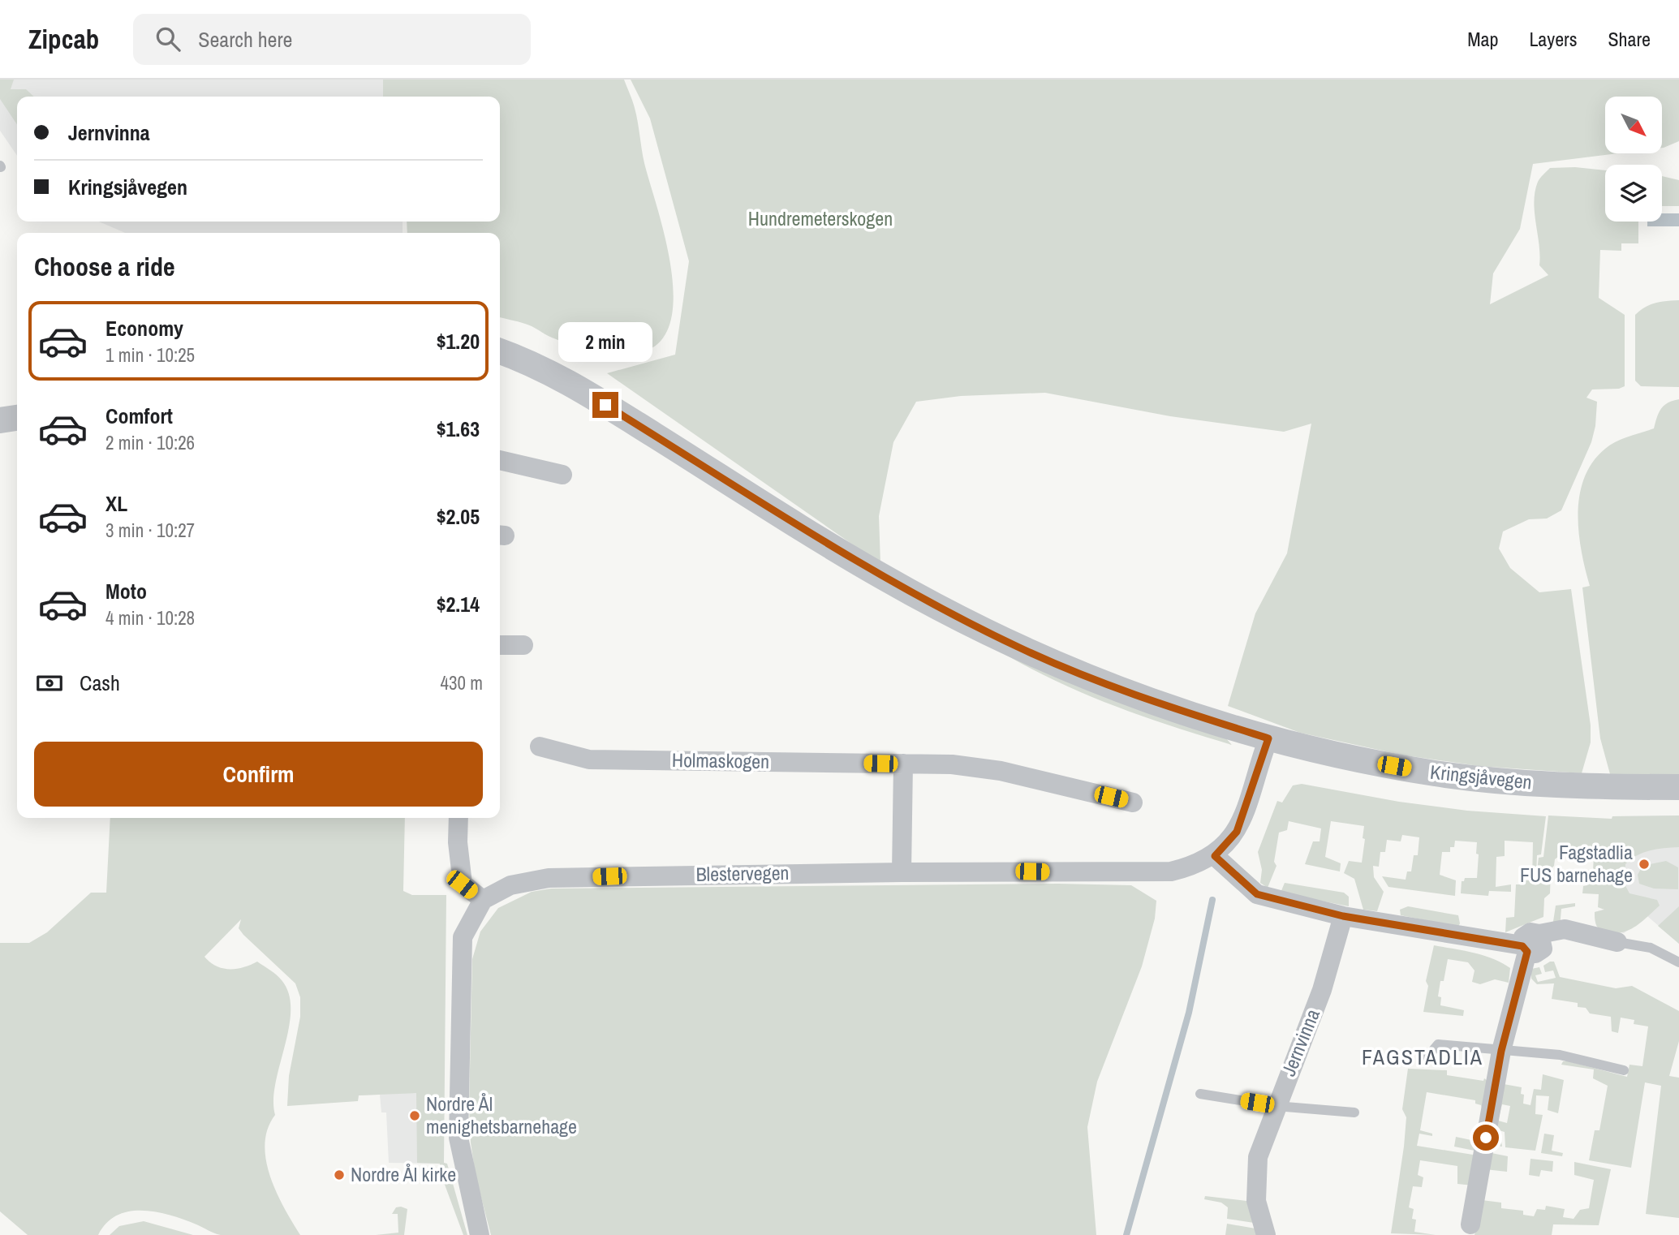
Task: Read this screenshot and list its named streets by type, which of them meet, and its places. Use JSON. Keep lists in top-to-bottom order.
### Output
{
  "streets": {
    "street": [
      "Holmaskogen",
      "Kringsjåvegen",
      "Blestervegen",
      "Jernvinna"
    ]
  },
  "crossings": [
    ["Kringsjåvegen", "Blestervegen"]
  ],
  "districts": ["FAGSTADLIA"],
  "parks": ["Hundremeterskogen"],
  "places": ["Fagstadlia FUS barnehage", "Nordre Ål menighetsbarnehage", "Nordre Ål kirke"],
  "north": "bottom right",
  "page": {
    "header": "Zipcab",
    "search": "Search here",
    "nav": ["Map", "Layers", "Share"],
    "banner": ["Jernvinna", "Kringsjåvegen"],
    "heading": "Choose a ride",
    "list": [
      {
        "name": "Economy",
        "note": "1 min · 10:25",
        "value": "$1.20"
      },
      {
        "name": "Comfort",
        "note": "2 min · 10:26",
        "value": "$1.63"
      },
      {
        "name": "XL",
        "note": "3 min · 10:27",
        "value": "$2.05"
      },
      {
        "name": "Moto",
        "note": "4 min · 10:28",
        "value": "$2.14"
      }
    ],
    "bubble": "2 min",
    "pay": ["Cash", "430 m"],
    "buttons": "Confirm"
  }
}
